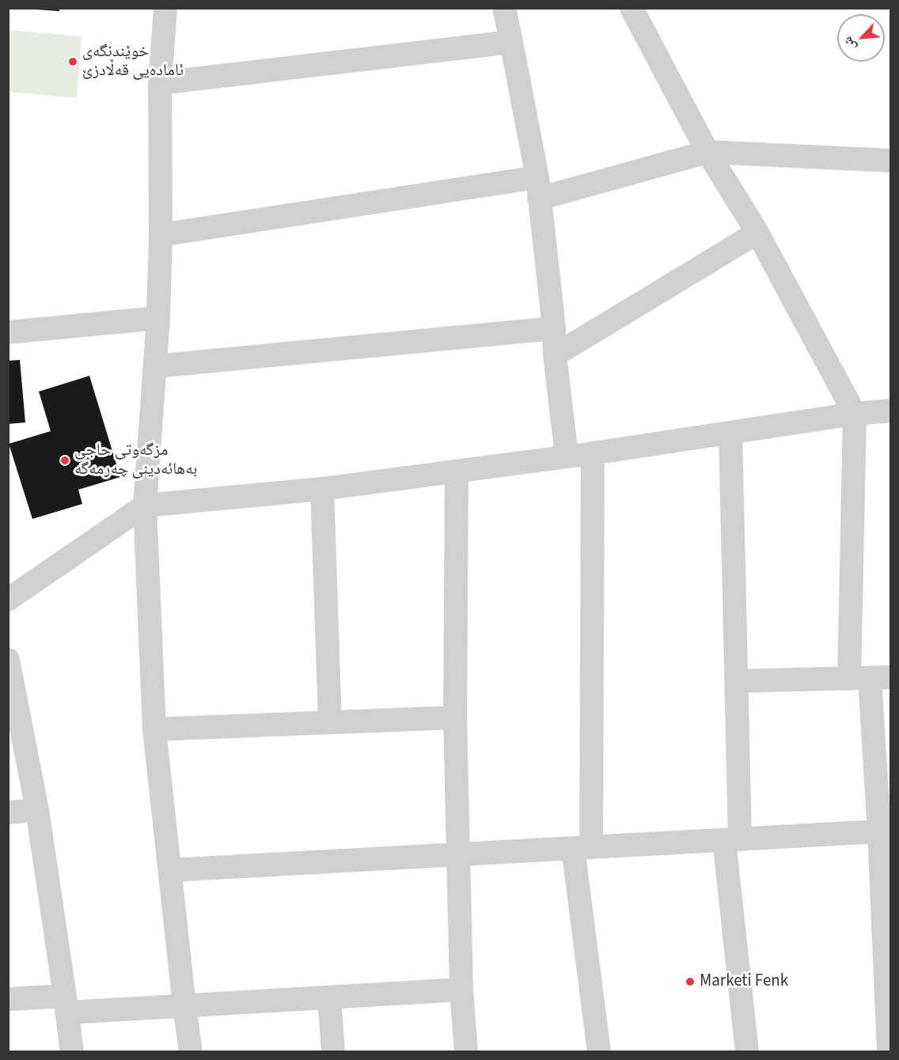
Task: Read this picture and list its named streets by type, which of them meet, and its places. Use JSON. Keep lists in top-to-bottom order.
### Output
{
  "places": ["خوێندنگەی ئامادەیی قەڵادزێ", "مزگەوتی حاجی بەهائەدینی چەرمەگە", "Marketi Fenk"],
  "north": "bottom left"
}
